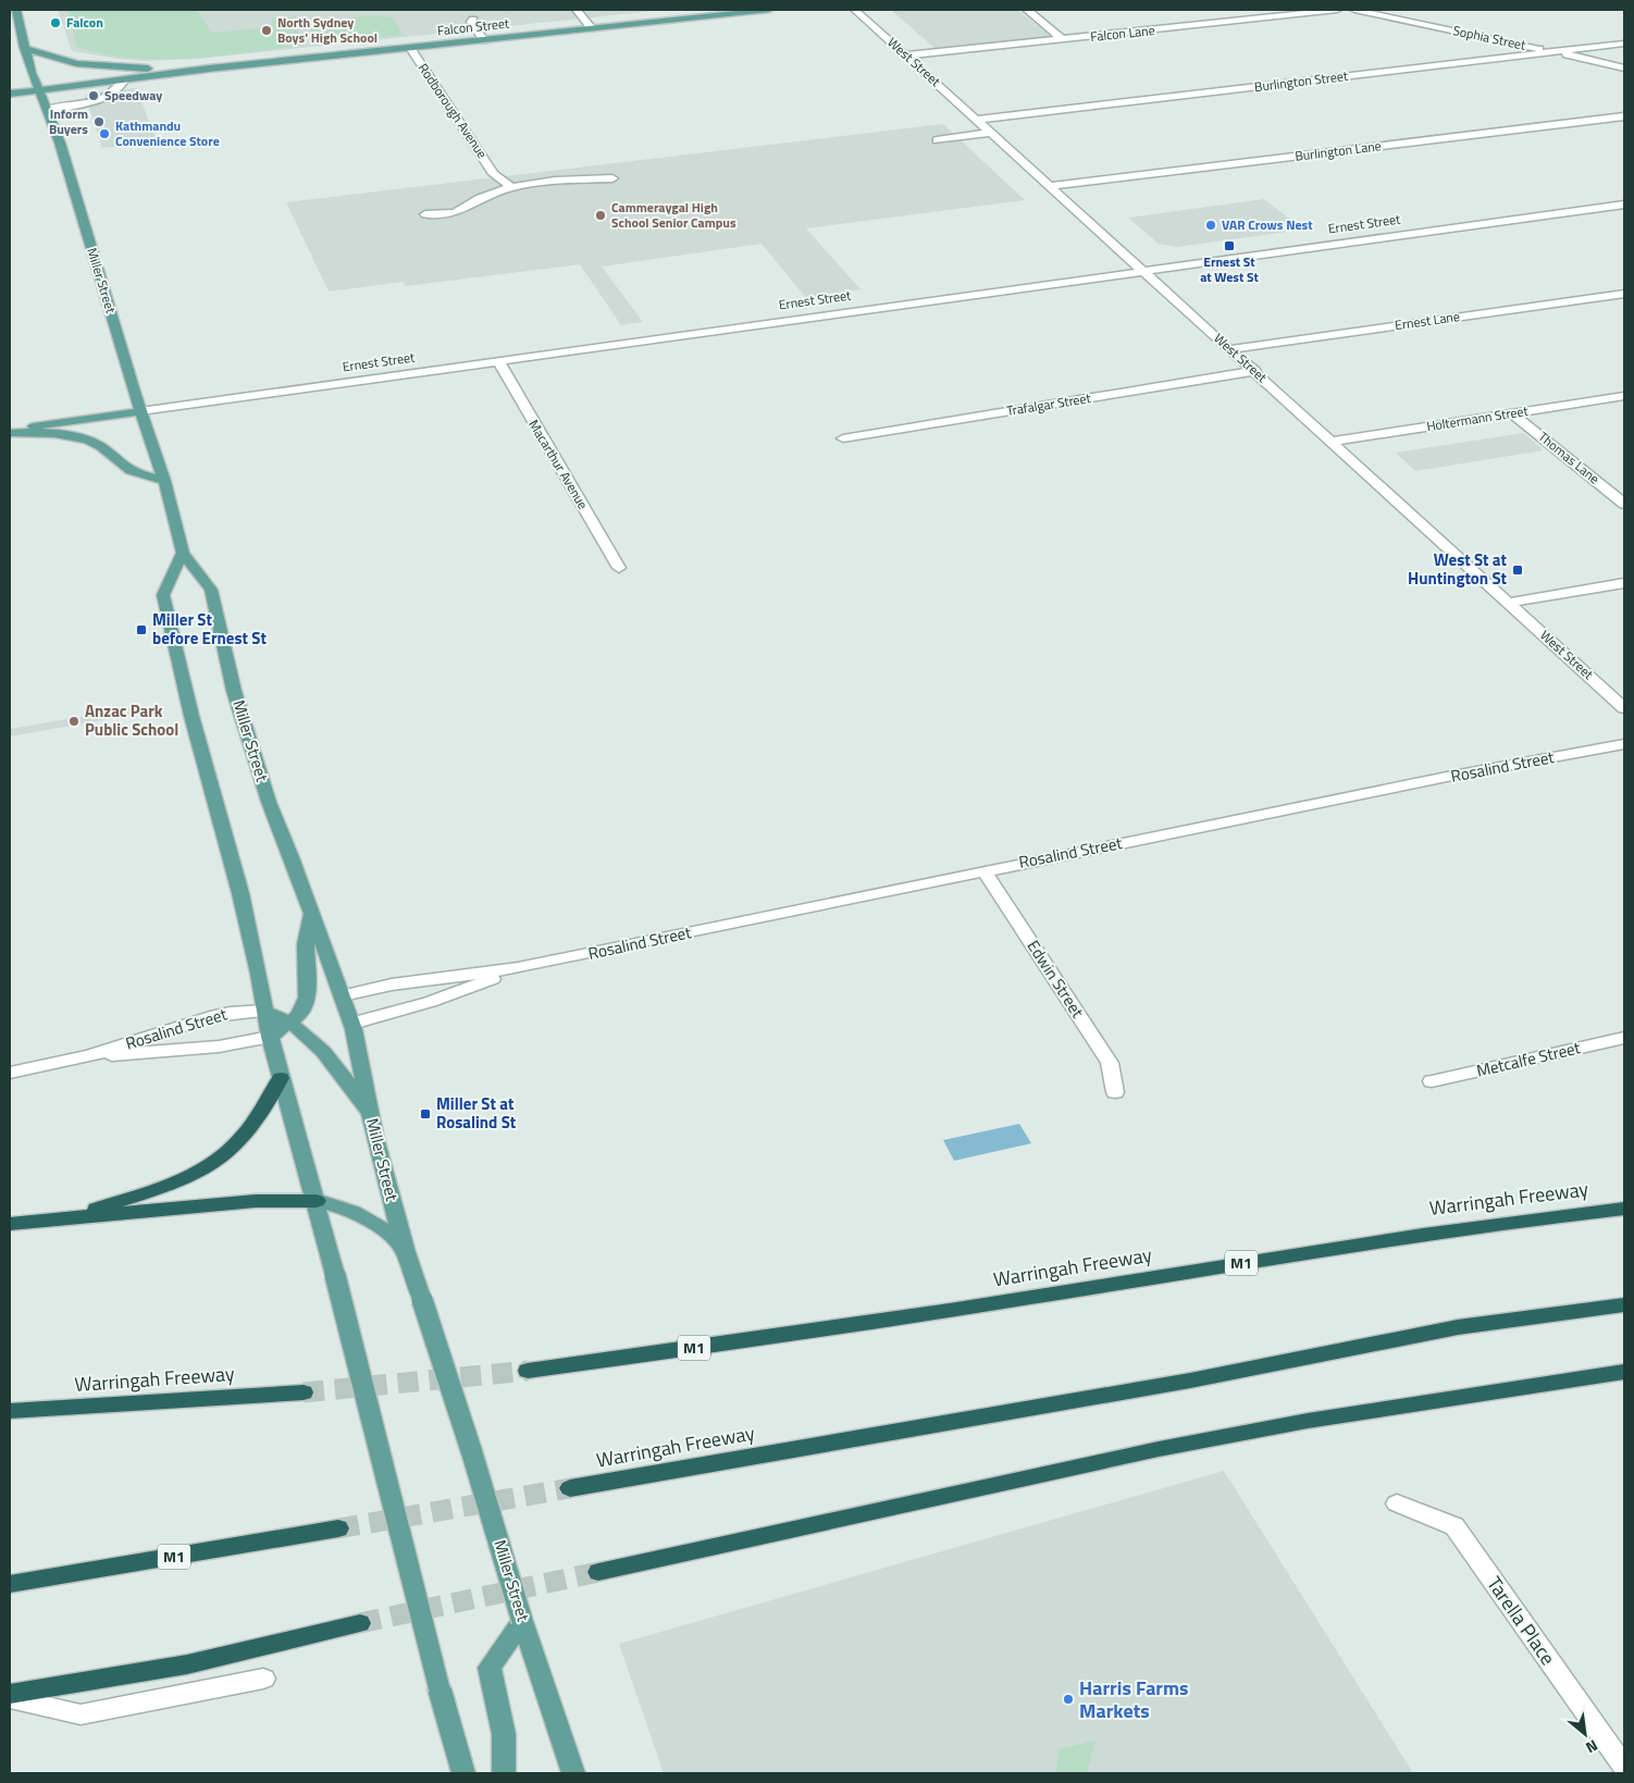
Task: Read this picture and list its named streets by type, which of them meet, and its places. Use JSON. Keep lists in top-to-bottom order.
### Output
{
  "streets": {
    "highway": ["Warringah Freeway", "M1"],
    "main road": ["Falcon Street", "Ernest Street", "Miller Street"],
    "street": [
      "Falcon Lane",
      "Sophia Street",
      "West Street",
      "Burlington Street",
      "Rodborough Avenue",
      "Burlington Lane",
      "Ernest Lane",
      "Trafalgar Street",
      "Holtermann Street",
      "Thomas Lane",
      "Macarthur Avenue",
      "Rosalind Street",
      "Edwin Street",
      "Metcalfe Street",
      "Tarella Place"
    ]
  },
  "crossings": [
    ["Falcon Street", "Rodborough Avenue"],
    ["Falcon Street", "Miller Street"],
    ["Falcon Lane", "West Street"],
    ["Sophia Street", "Burlington Street"],
    ["West Street", "Burlington Street"],
    ["West Street", "Burlington Lane"],
    ["West Street", "Ernest Street"],
    ["West Street", "Ernest Lane"],
    ["West Street", "Trafalgar Street"],
    ["West Street", "Holtermann Street"],
    ["Ernest Street", "Miller Street"],
    ["Ernest Street", "Macarthur Avenue"],
    ["Miller Street", "Rosalind Street"],
    ["Holtermann Street", "Thomas Lane"],
    ["Rosalind Street", "Edwin Street"]
  ],
  "places": {
    "other": [
      "Falcon",
      "North Sydney Boys' High School",
      "Speedway",
      "Inform Buyers",
      "Kathmandu Convenience Store",
      "Cammeraygal High School Senior Campus",
      "VAR Crows Nest",
      "Anzac Park Public School",
      "Harris Farms Markets"
    ],
    "transit": [
      "Ernest St at West St",
      "West St at Huntington St",
      "Miller St before Ernest St",
      "Miller St at Rosalind St"
    ]
  },
  "north": "bottom right"
}
